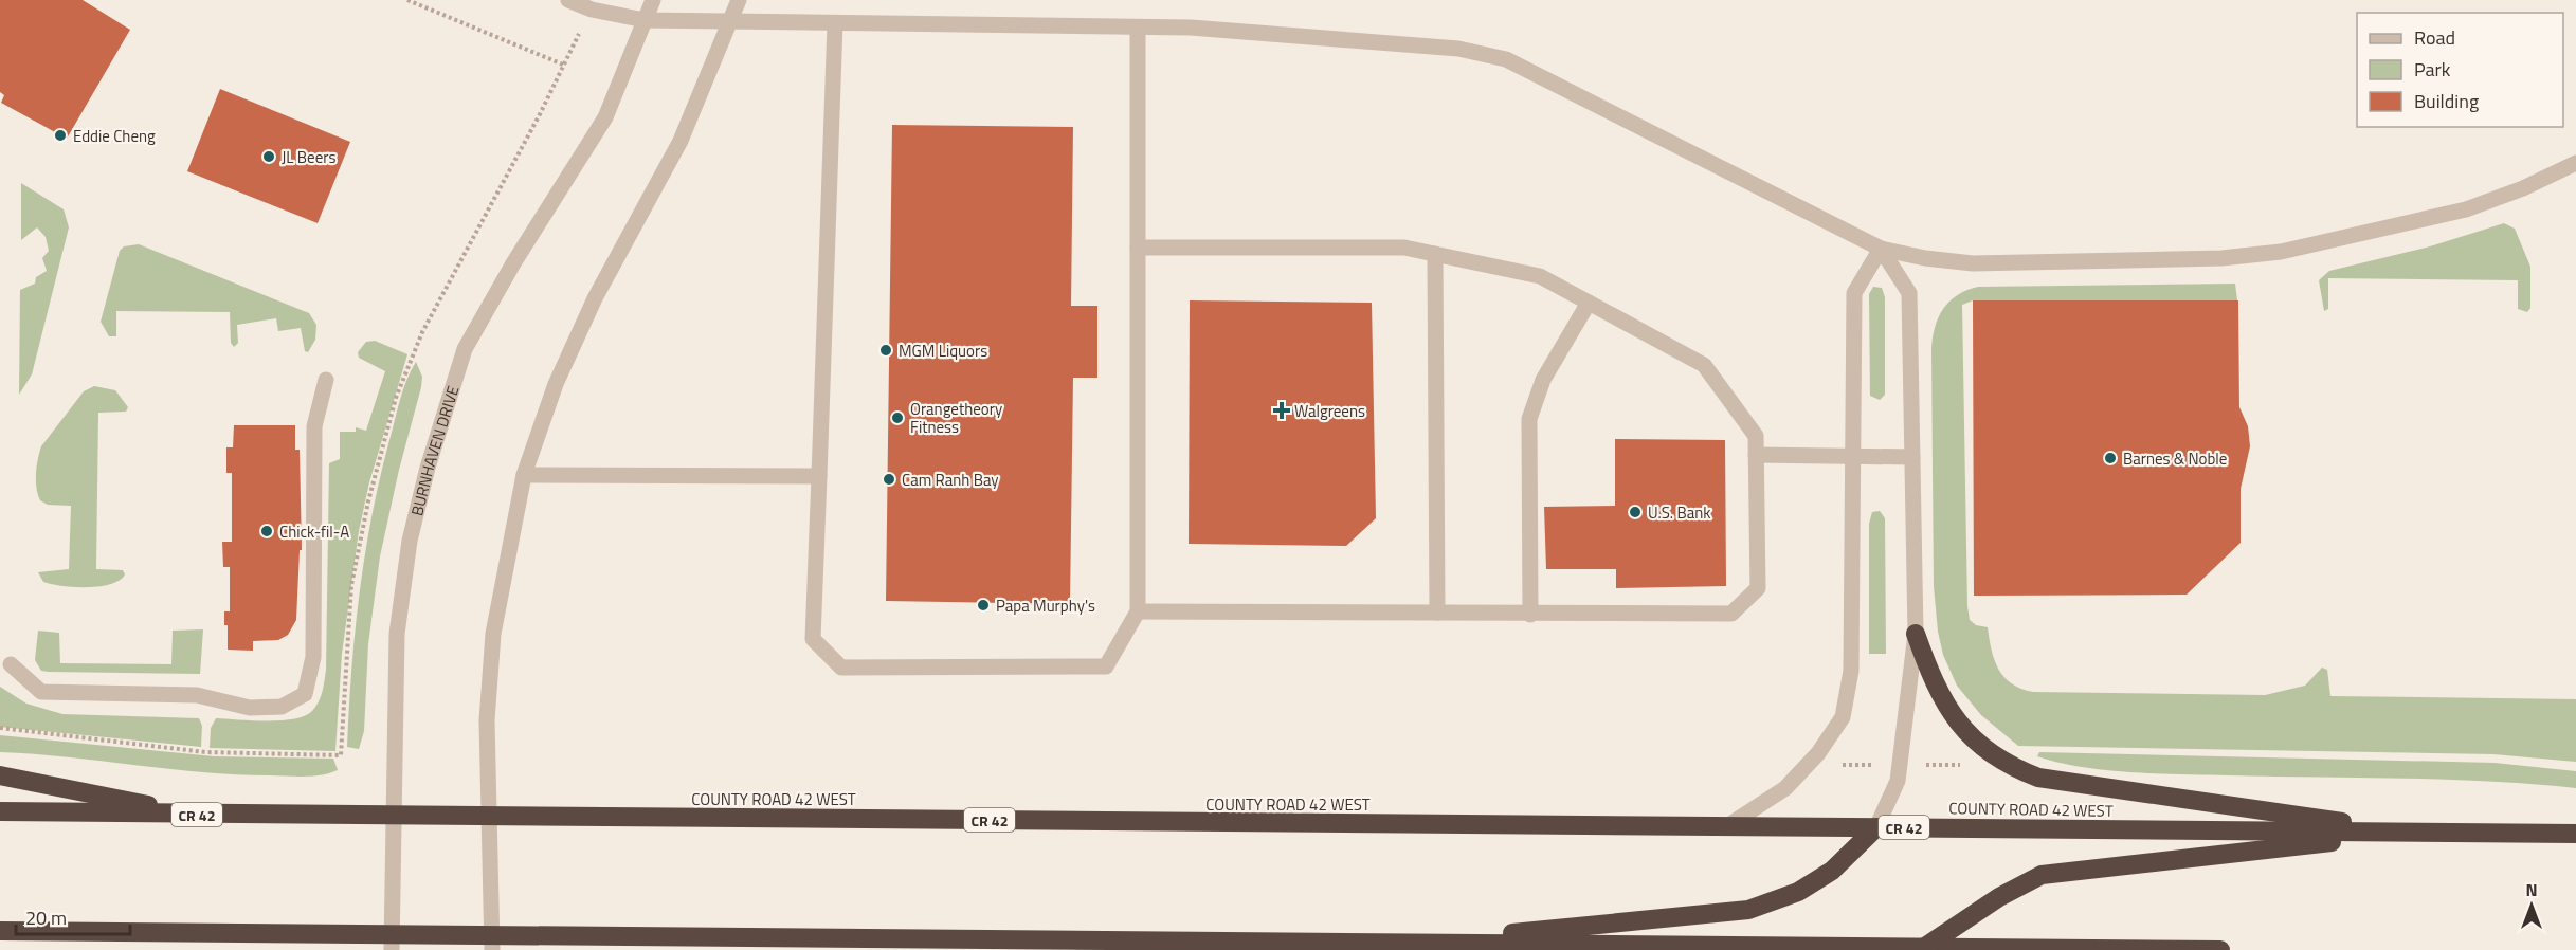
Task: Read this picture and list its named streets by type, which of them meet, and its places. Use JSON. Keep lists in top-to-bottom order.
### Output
{
  "streets": {
    "highway": ["COUNTY ROAD 42 WEST", "CR 42"],
    "street": ["BURNHAVEN DRIVE"]
  },
  "crossings": [
    ["BURNHAVEN DRIVE", "COUNTY ROAD 42 WEST"]
  ],
  "places": {
    "other": [
      "Eddie Cheng",
      "JL Beers",
      "MGM Liquors",
      "Orangetheory Fitness",
      "Barnes & Noble",
      "Cam Ranh Bay",
      "U.S. Bank",
      "Chick-fil-A",
      "Papa Murphy's"
    ],
    "health": ["Walgreens"]
  },
  "legend": ["Road", "Park", "Building"],
  "scale_bar": "20 m",
  "north": "top"
}
